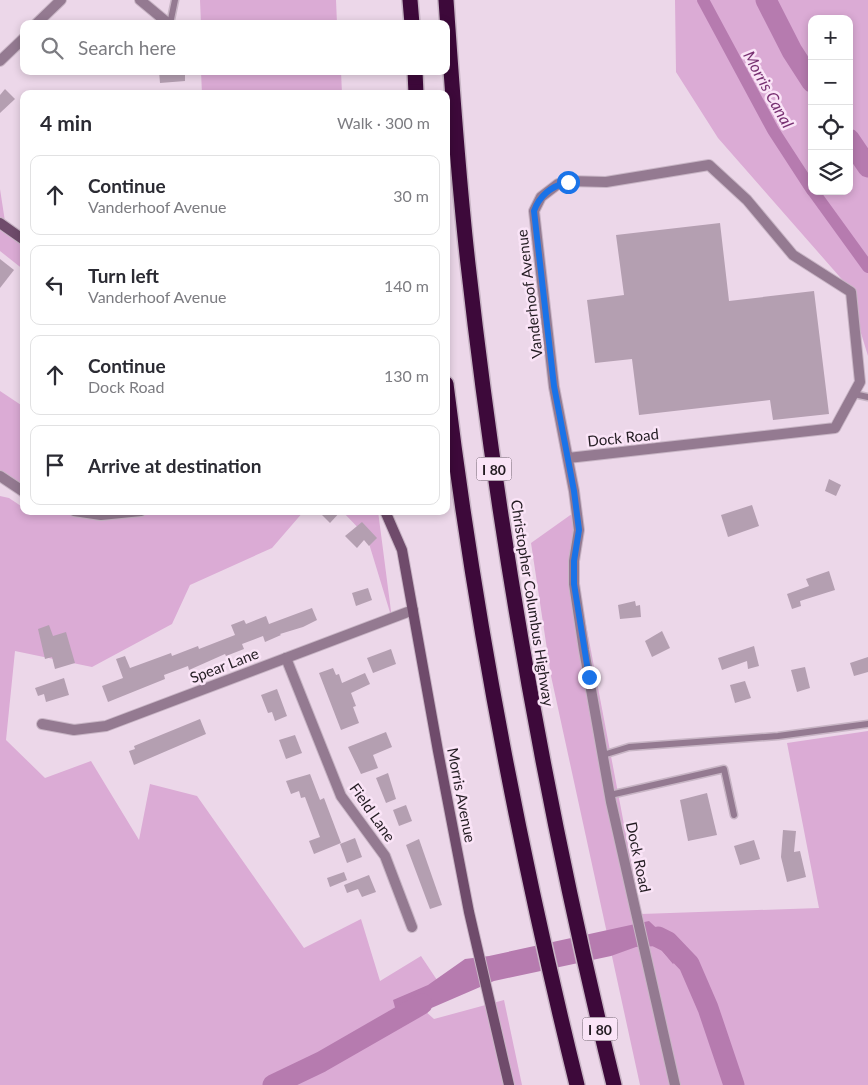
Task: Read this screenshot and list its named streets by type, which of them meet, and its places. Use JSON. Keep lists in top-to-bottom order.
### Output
{
  "streets": {
    "highway": ["I 80", "Christopher Columbus Highway"],
    "street": [
      "Vanderhoof Avenue",
      "Dock Road",
      "Spear Lane",
      "Morris Avenue",
      "Field Lane"
    ]
  },
  "crossings": [
    ["Vanderhoof Avenue", "Dock Road"],
    ["Spear Lane", "Morris Avenue"],
    ["Spear Lane", "Field Lane"]
  ],
  "water": ["Morris Canal"],
  "page": {
    "map_buttons": ["+", "−"],
    "search": "Search here",
    "heading": ["4 min", "Walk · 300 m"],
    "list": [
      ["Continue", "Vanderhoof Avenue", "30 m"],
      ["Turn left", "Vanderhoof Avenue", "140 m"],
      ["Continue", "Dock Road", "130 m"],
      "Arrive at destination"
    ]
  }
}
